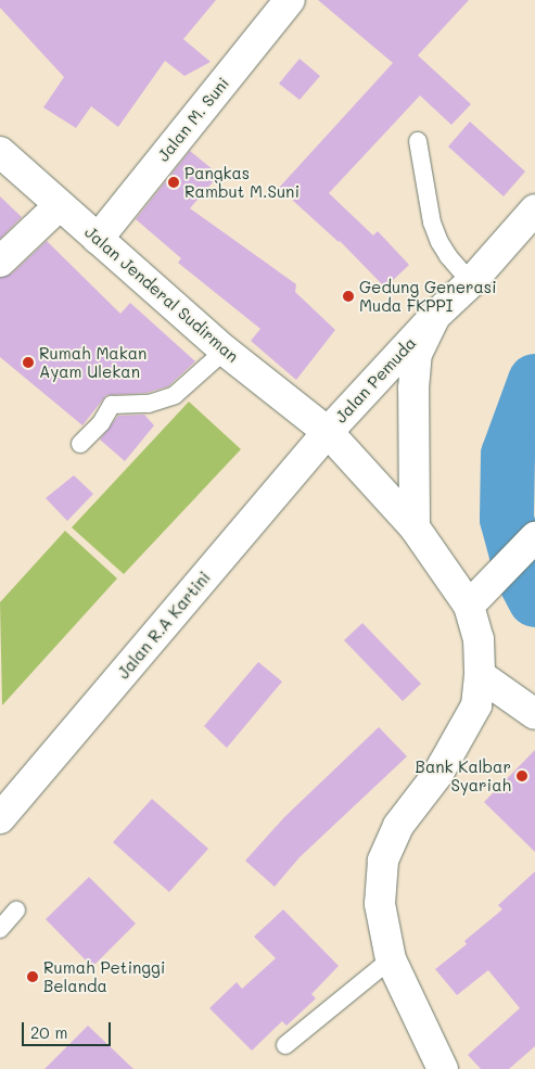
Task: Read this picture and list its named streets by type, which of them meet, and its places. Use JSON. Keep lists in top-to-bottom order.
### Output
{
  "streets": {
    "main road": [
      "Jalan M. Suni",
      "Jalan Jenderal Sudirman",
      "Jalan Pemuda",
      "Jalan R.A Kartini"
    ]
  },
  "crossings": [
    ["Jalan M. Suni", "Jalan Jenderal Sudirman"],
    ["Jalan Jenderal Sudirman", "Jalan Pemuda"],
    ["Jalan Jenderal Sudirman", "Jalan R.A Kartini"],
    ["Jalan Pemuda", "Jalan R.A Kartini"]
  ],
  "places": [
    "Pangkas Rambut M.Suni",
    "Gedung Generasi Muda FKPPI",
    "Rumah Makan Ayam Ulekan",
    "Bank Kalbar Syariah",
    "Rumah Petinggi Belanda"
  ],
  "scale_bar": "20 m"
}
